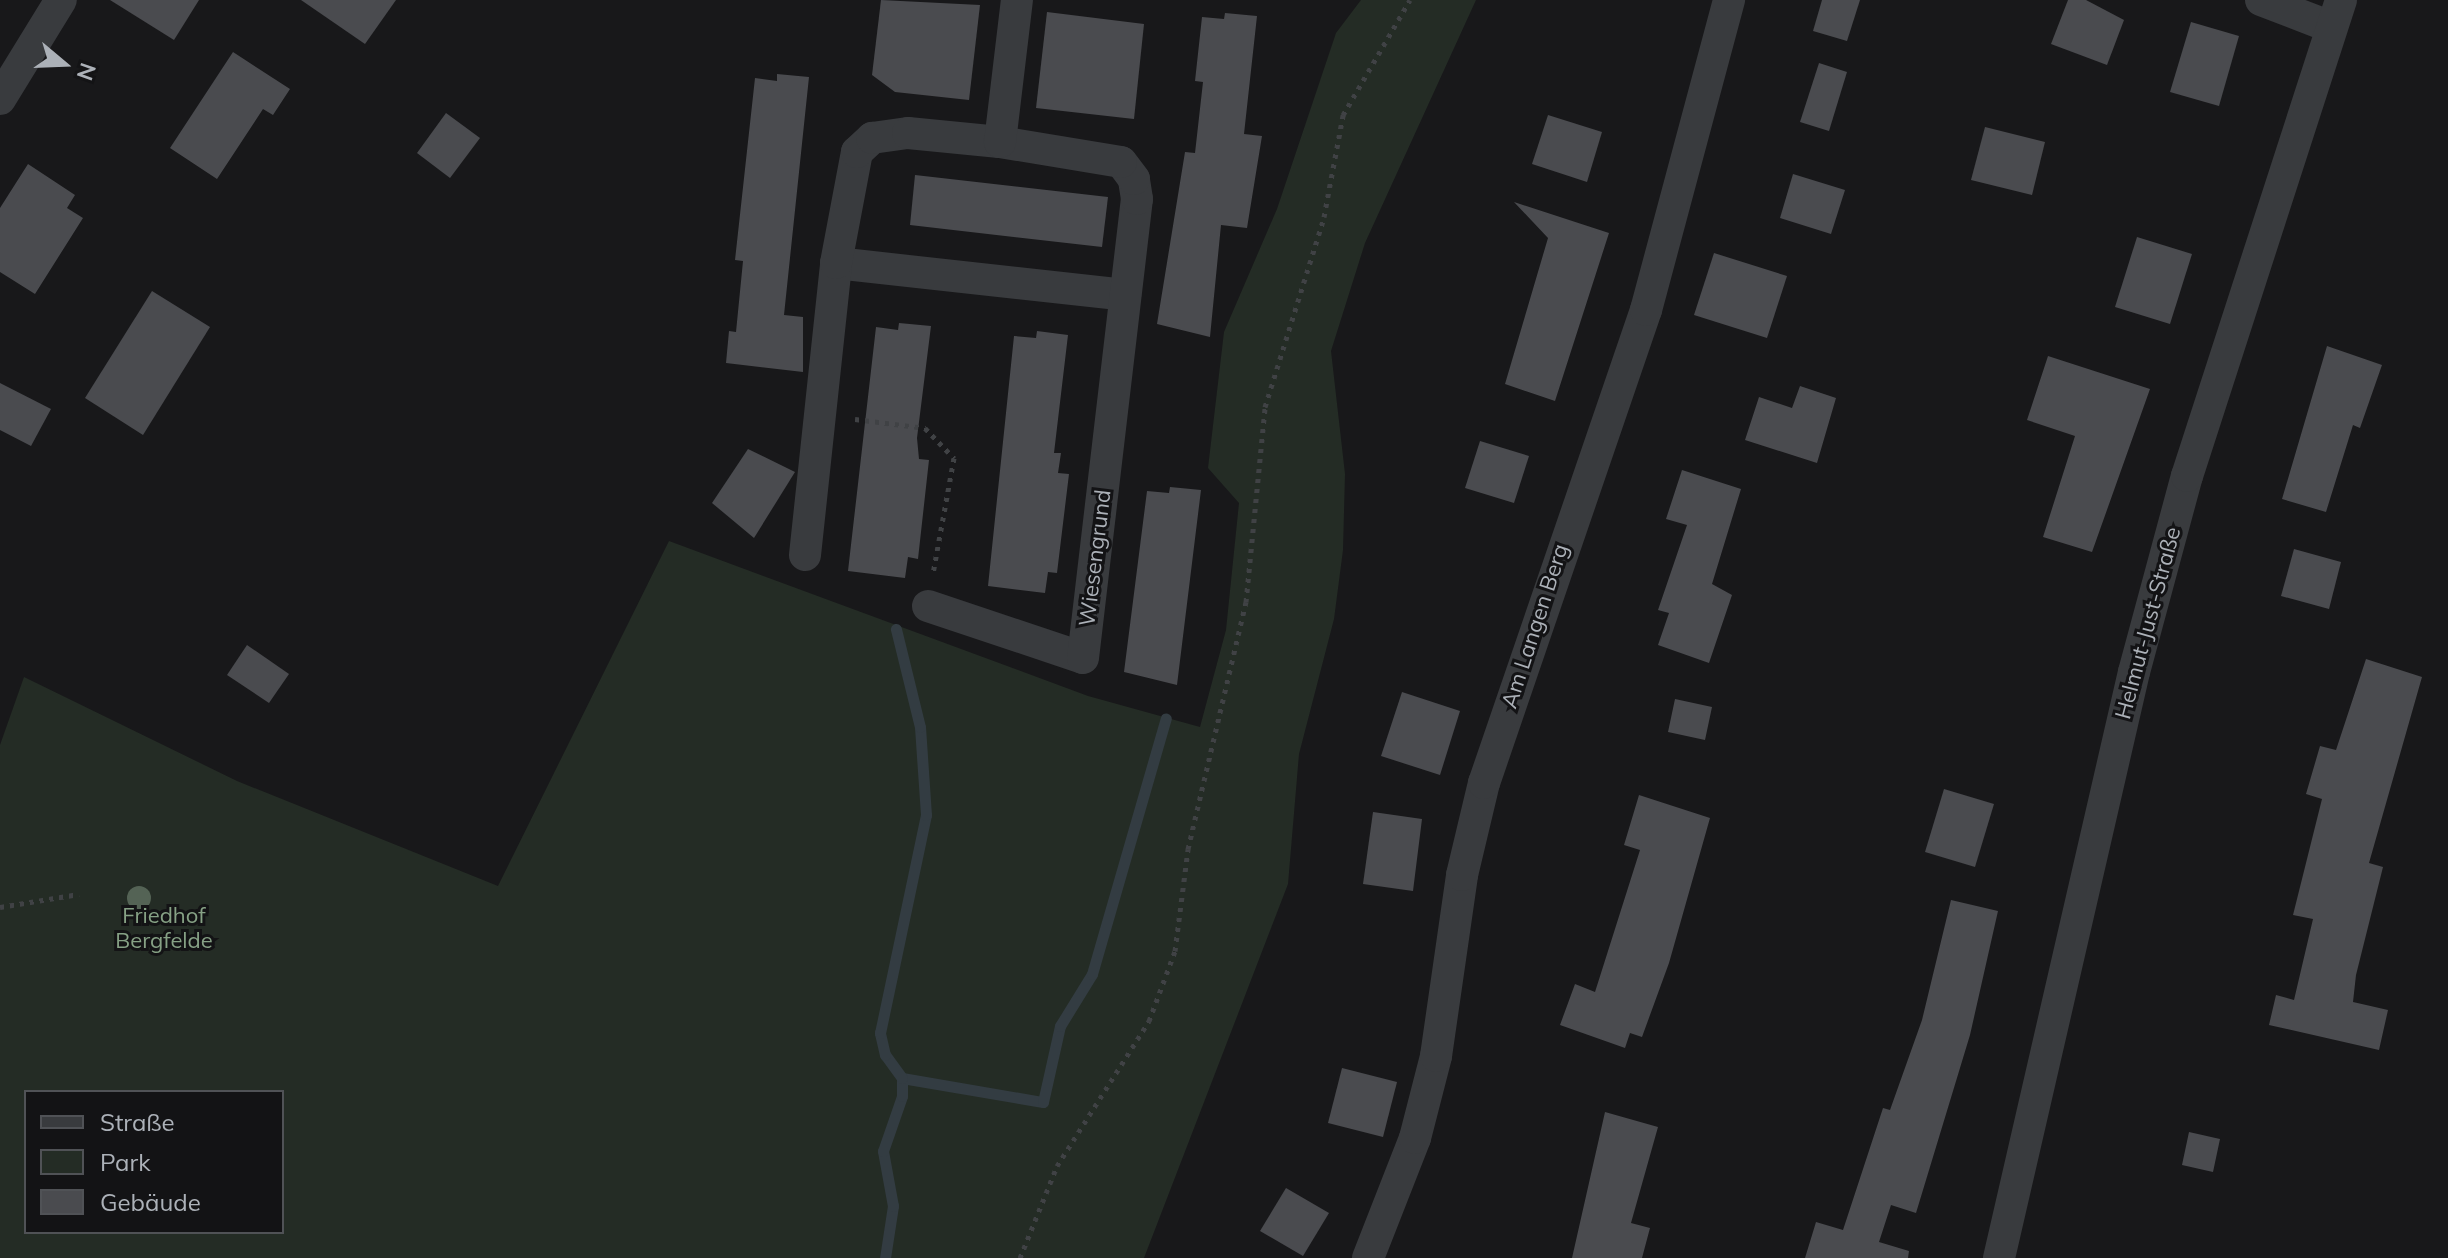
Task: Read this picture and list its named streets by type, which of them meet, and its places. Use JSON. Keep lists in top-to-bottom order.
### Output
{
  "streets": {
    "street": ["Wiesengrund", "Helmut-Just-Straße", "Am Langen Berg"]
  },
  "parks": ["Friedhof Bergfelde"],
  "legend": ["Straße", "Park", "Gebäude"],
  "north": "right"
}
